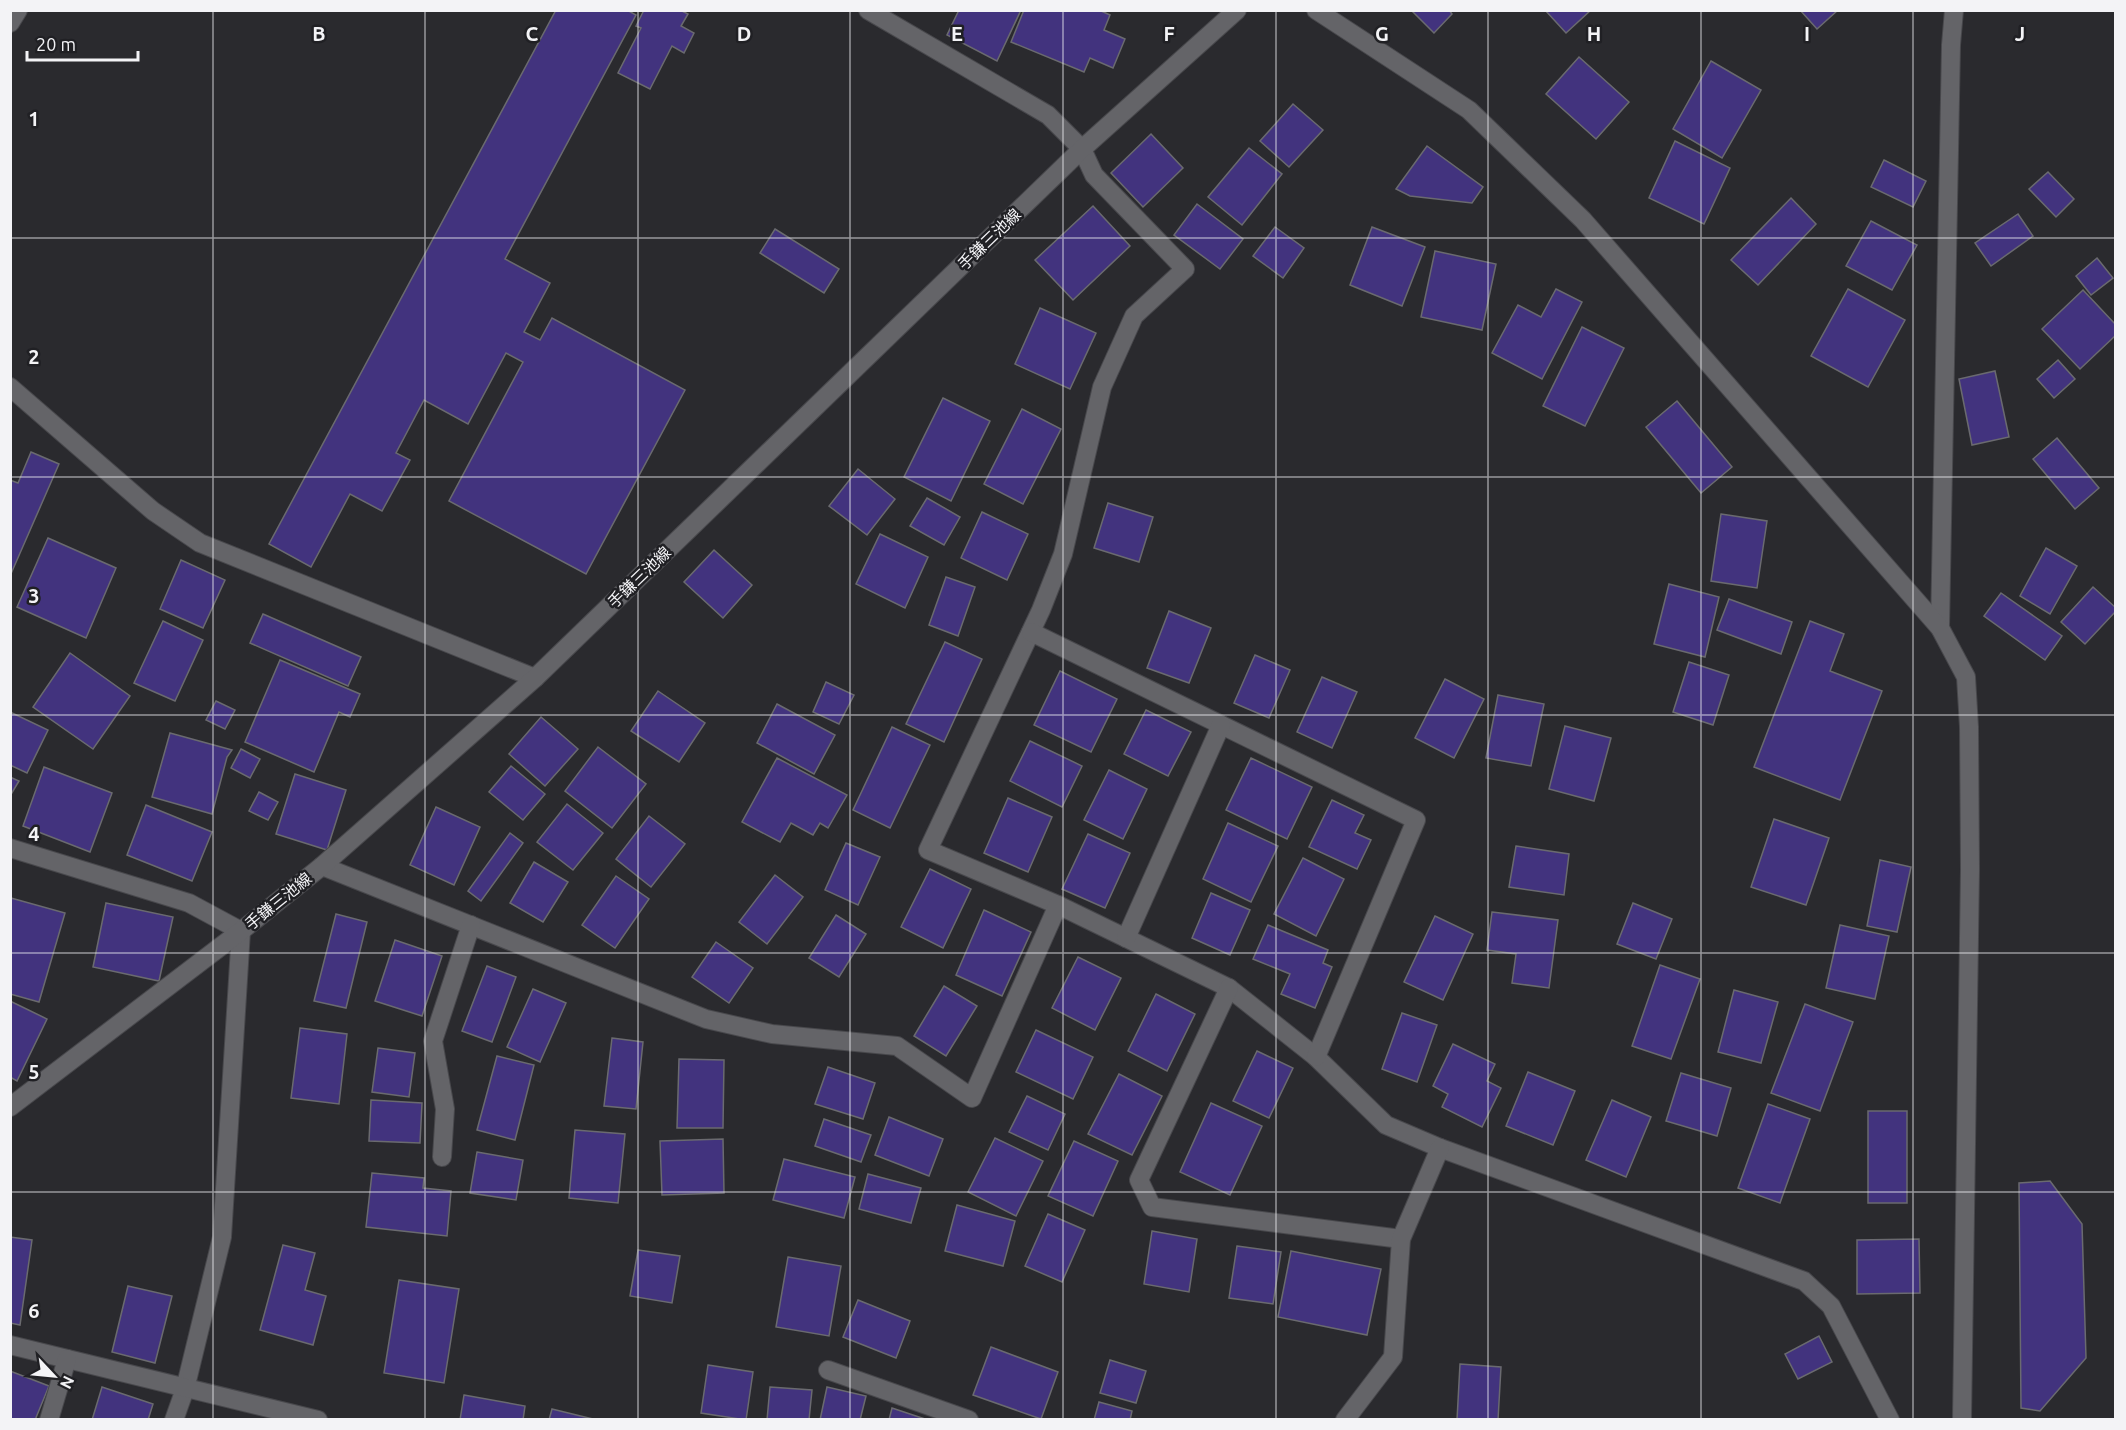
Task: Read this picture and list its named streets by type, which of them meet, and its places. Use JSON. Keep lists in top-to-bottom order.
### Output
{
  "streets": {
    "street": ["手鎌三池線"]
  },
  "scale_bar": "20 m",
  "north": "bottom right",
  "grid": {
    "columns": [
      "B",
      "C",
      "D",
      "E",
      "F",
      "G",
      "H",
      "I",
      "J"
    ],
    "rows": [
      "1",
      "2",
      "3",
      "4",
      "5",
      "6"
    ]
  }
}
